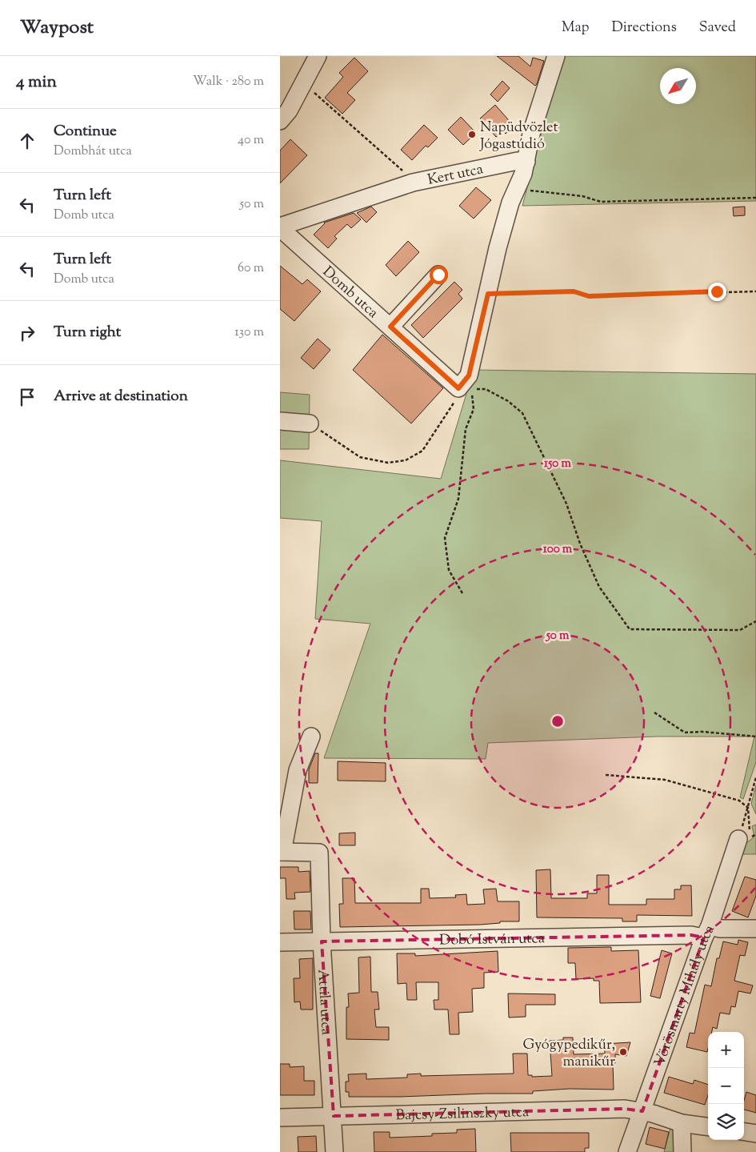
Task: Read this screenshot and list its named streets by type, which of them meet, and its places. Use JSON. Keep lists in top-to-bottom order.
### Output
{
  "streets": {
    "street": [
      "Kert utca",
      "Domb utca",
      "Dobó István utca",
      "Vörösmarty Mihály utca",
      "Attila utca",
      "Bajcsy-Zsilinszky utca"
    ]
  },
  "crossings": [
    ["Kert utca", "Domb utca"],
    ["Dobó István utca", "Vörösmarty Mihály utca"],
    ["Dobó István utca", "Attila utca"],
    ["Vörösmarty Mihály utca", "Bajcsy-Zsilinszky utca"],
    ["Attila utca", "Bajcsy-Zsilinszky utca"]
  ],
  "places": ["Napüdvözlet Jógastúdió", "Gyógypedikűr, manikűr"],
  "north": "bottom left",
  "page": {
    "header": "Waypost",
    "nav": ["Map", "Directions", "Saved"],
    "heading": ["4 min", "Walk · 280 m"],
    "list": [
      ["Continue", "Dombhát utca", "40 m"],
      ["Turn left", "Domb utca", "50 m"],
      ["Turn left", "Domb utca", "60 m"],
      ["Turn right", "130 m"],
      "Arrive at destination"
    ],
    "map_buttons": ["+", "−"]
  },
  "rings": ["150 m", "100 m", "50 m"]
}
